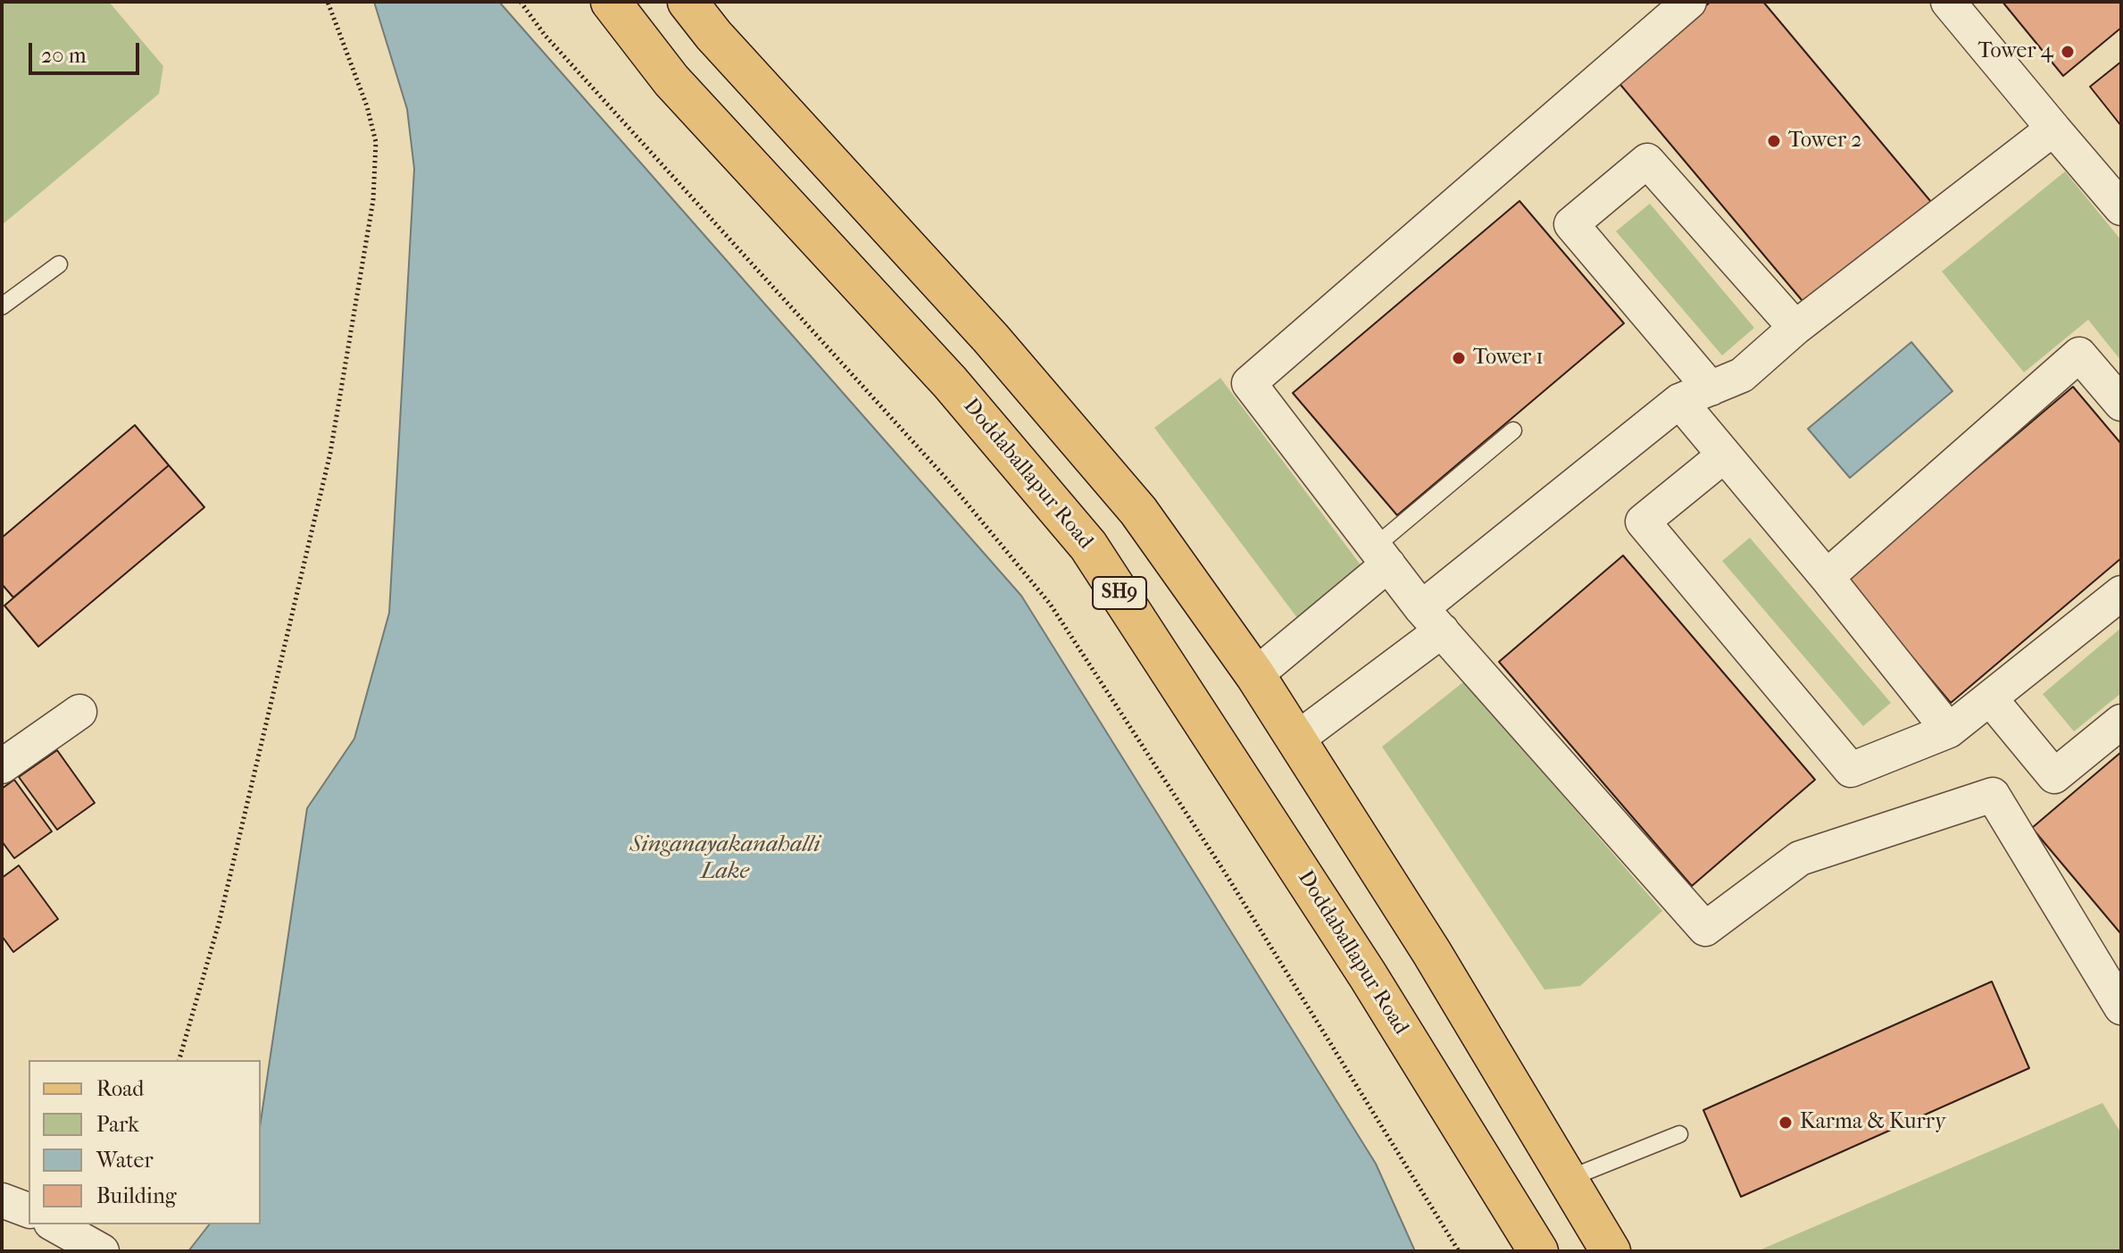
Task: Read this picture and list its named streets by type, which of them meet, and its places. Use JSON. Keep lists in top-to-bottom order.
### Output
{
  "streets": {
    "main road": ["Doddaballapur Road", "SH9"]
  },
  "water": ["Singanayakanahalli Lake"],
  "places": [
    "Tower 4",
    "Tower 2",
    "Tower 1",
    "Karma & Kurry"
  ],
  "legend": [
    "Road",
    "Park",
    "Water",
    "Building"
  ],
  "scale_bar": "20 m"
}
